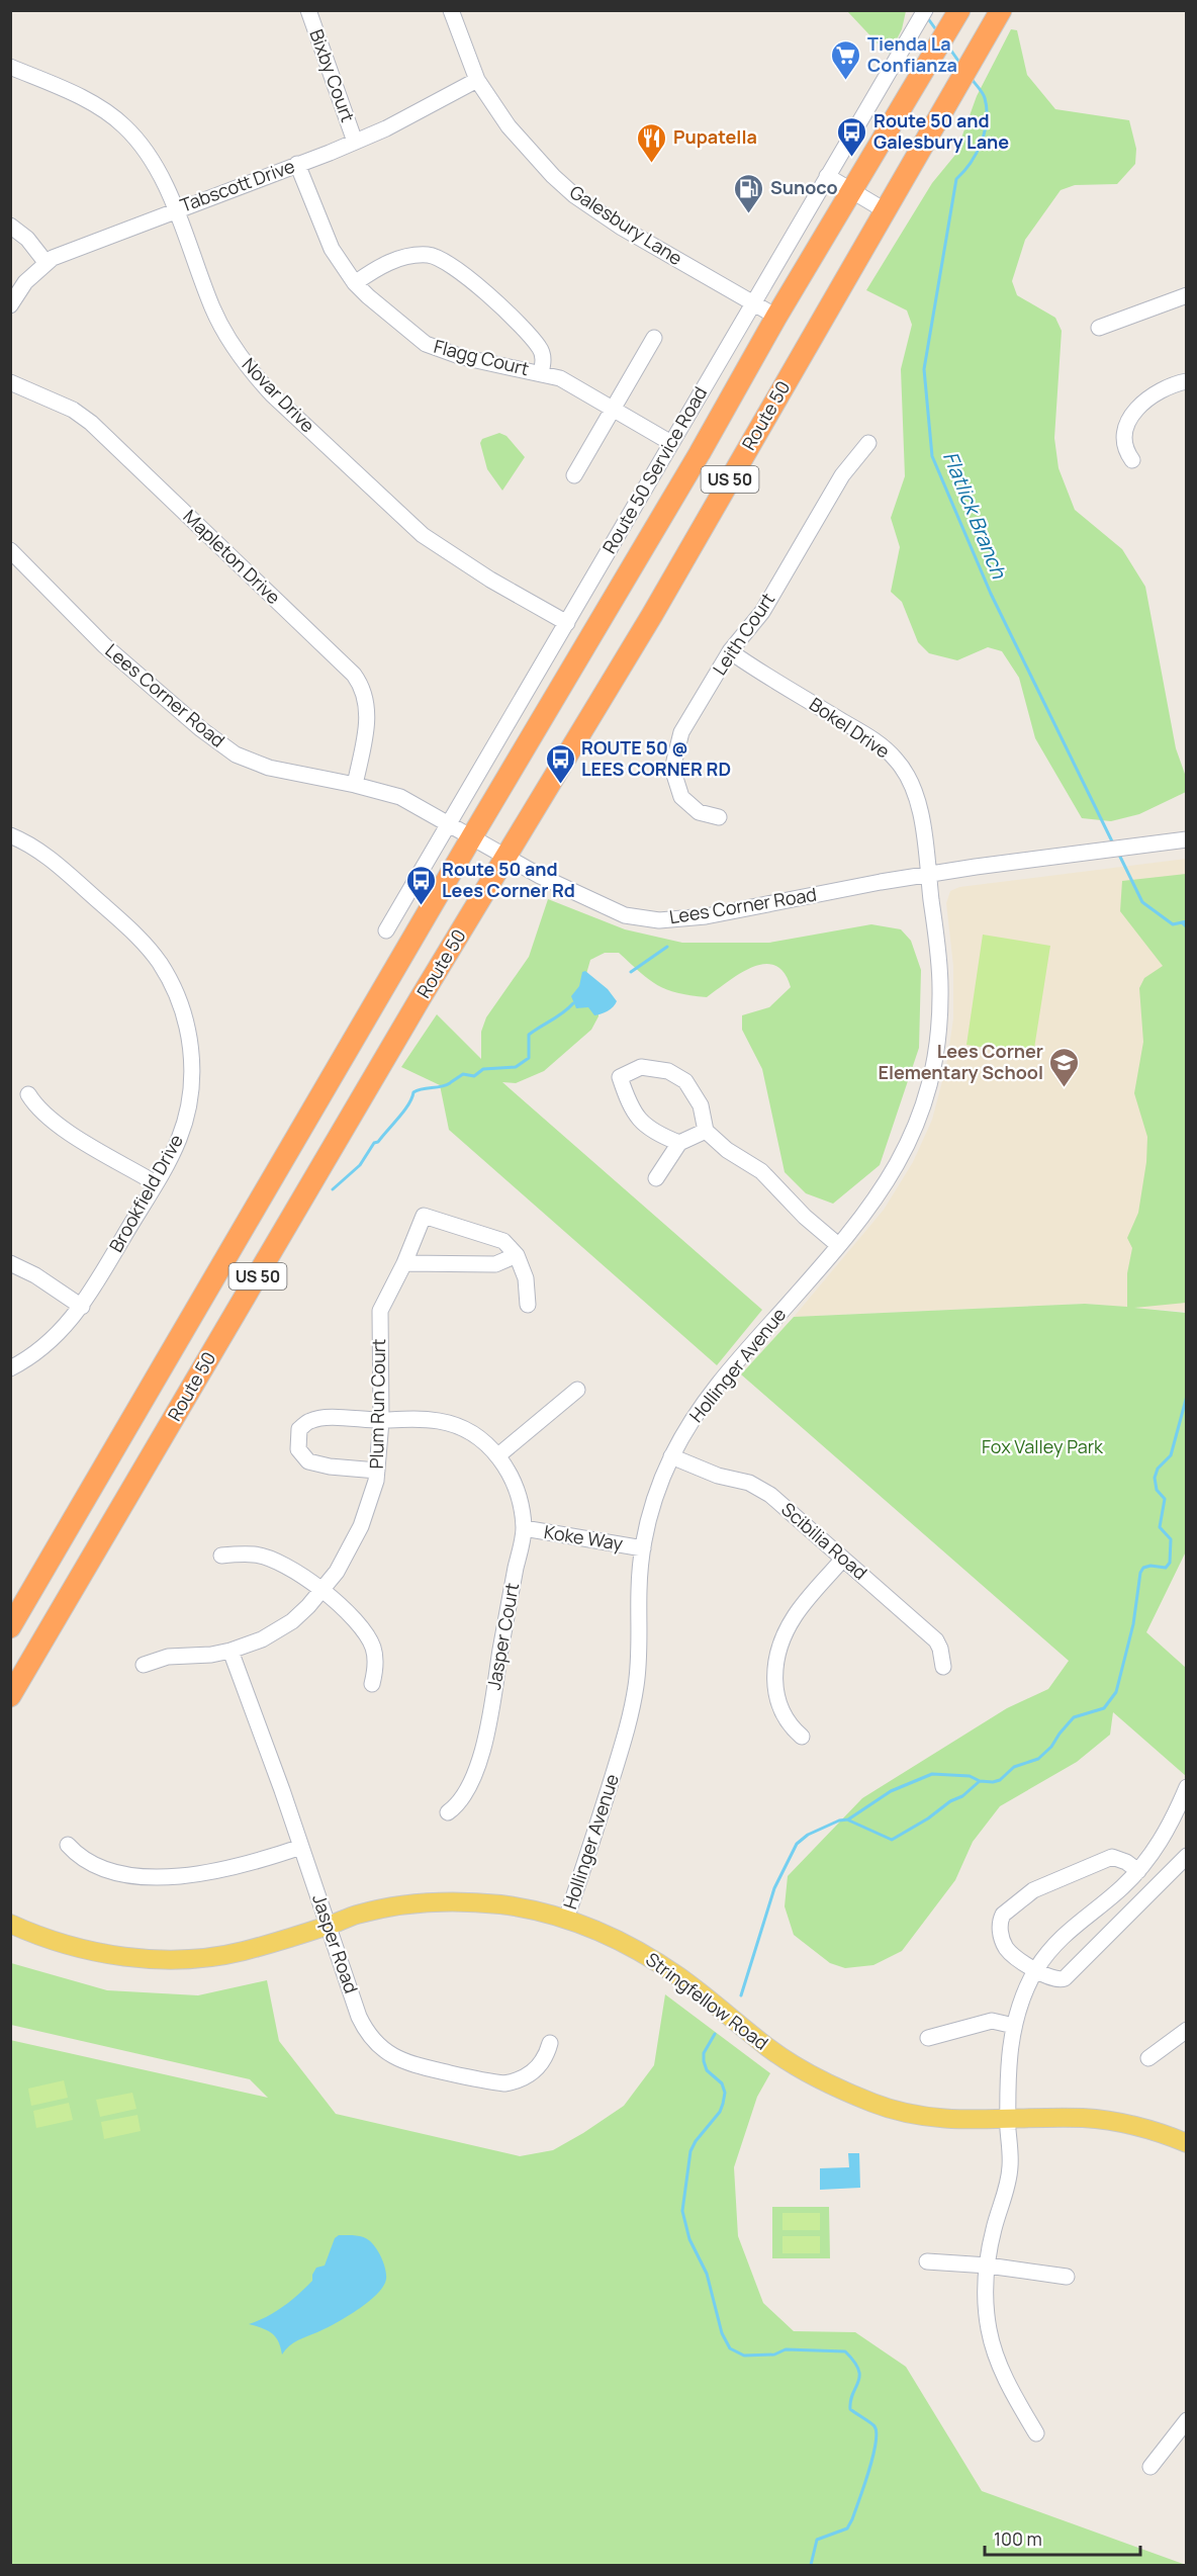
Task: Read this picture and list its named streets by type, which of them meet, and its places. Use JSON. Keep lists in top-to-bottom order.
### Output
{
  "streets": {
    "highway": ["Route 50", "US 50"],
    "main road": ["Stringfellow Road"],
    "street": [
      "Bixby Court",
      "Tabscott Drive",
      "Galesbury Lane",
      "Flagg Court",
      "Novar Drive",
      "Route 50 Service Road",
      "Mapleton Drive",
      "Leith Court",
      "Lees Corner Road",
      "Bokel Drive",
      "Brookfield Drive",
      "Hollinger Avenue",
      "Plum Run Court",
      "Koke Way",
      "Scibilia Road",
      "Jasper Court",
      "Jasper Road"
    ]
  },
  "crossings": [
    ["Bixby Court", "Tabscott Drive"],
    ["Tabscott Drive", "Galesbury Lane"],
    ["Tabscott Drive", "Flagg Court"],
    ["Tabscott Drive", "Novar Drive"],
    ["Galesbury Lane", "Route 50"],
    ["Galesbury Lane", "Route 50 Service Road"],
    ["Flagg Court", "Route 50 Service Road"],
    ["Novar Drive", "Route 50 Service Road"],
    ["Route 50", "Lees Corner Road"],
    ["Route 50 Service Road", "Lees Corner Road"],
    ["Mapleton Drive", "Lees Corner Road"],
    ["Leith Court", "Bokel Drive"],
    ["Lees Corner Road", "Bokel Drive"],
    ["Lees Corner Road", "Hollinger Avenue"],
    ["Bokel Drive", "Hollinger Avenue"],
    ["Hollinger Avenue", "Koke Way"],
    ["Hollinger Avenue", "Scibilia Road"],
    ["Hollinger Avenue", "Stringfellow Road"],
    ["Plum Run Court", "Jasper Court"],
    ["Plum Run Court", "Jasper Road"],
    ["Koke Way", "Jasper Court"],
    ["Jasper Road", "Stringfellow Road"]
  ],
  "water": ["Flatlick Branch"],
  "parks": ["Fox Valley Park"],
  "places": {
    "supermarket": ["Tienda La Confianza"],
    "bus stop": ["Route 50 and Galesbury Lane", "ROUTE 50 @ LEES CORNER RD", "Route 50 and Lees Corner Rd"],
    "restaurant": ["Pupatella"],
    "fuel station": ["Sunoco"],
    "school or university": ["Lees Corner Elementary School"]
  },
  "scale_bar": "100 m"
}
